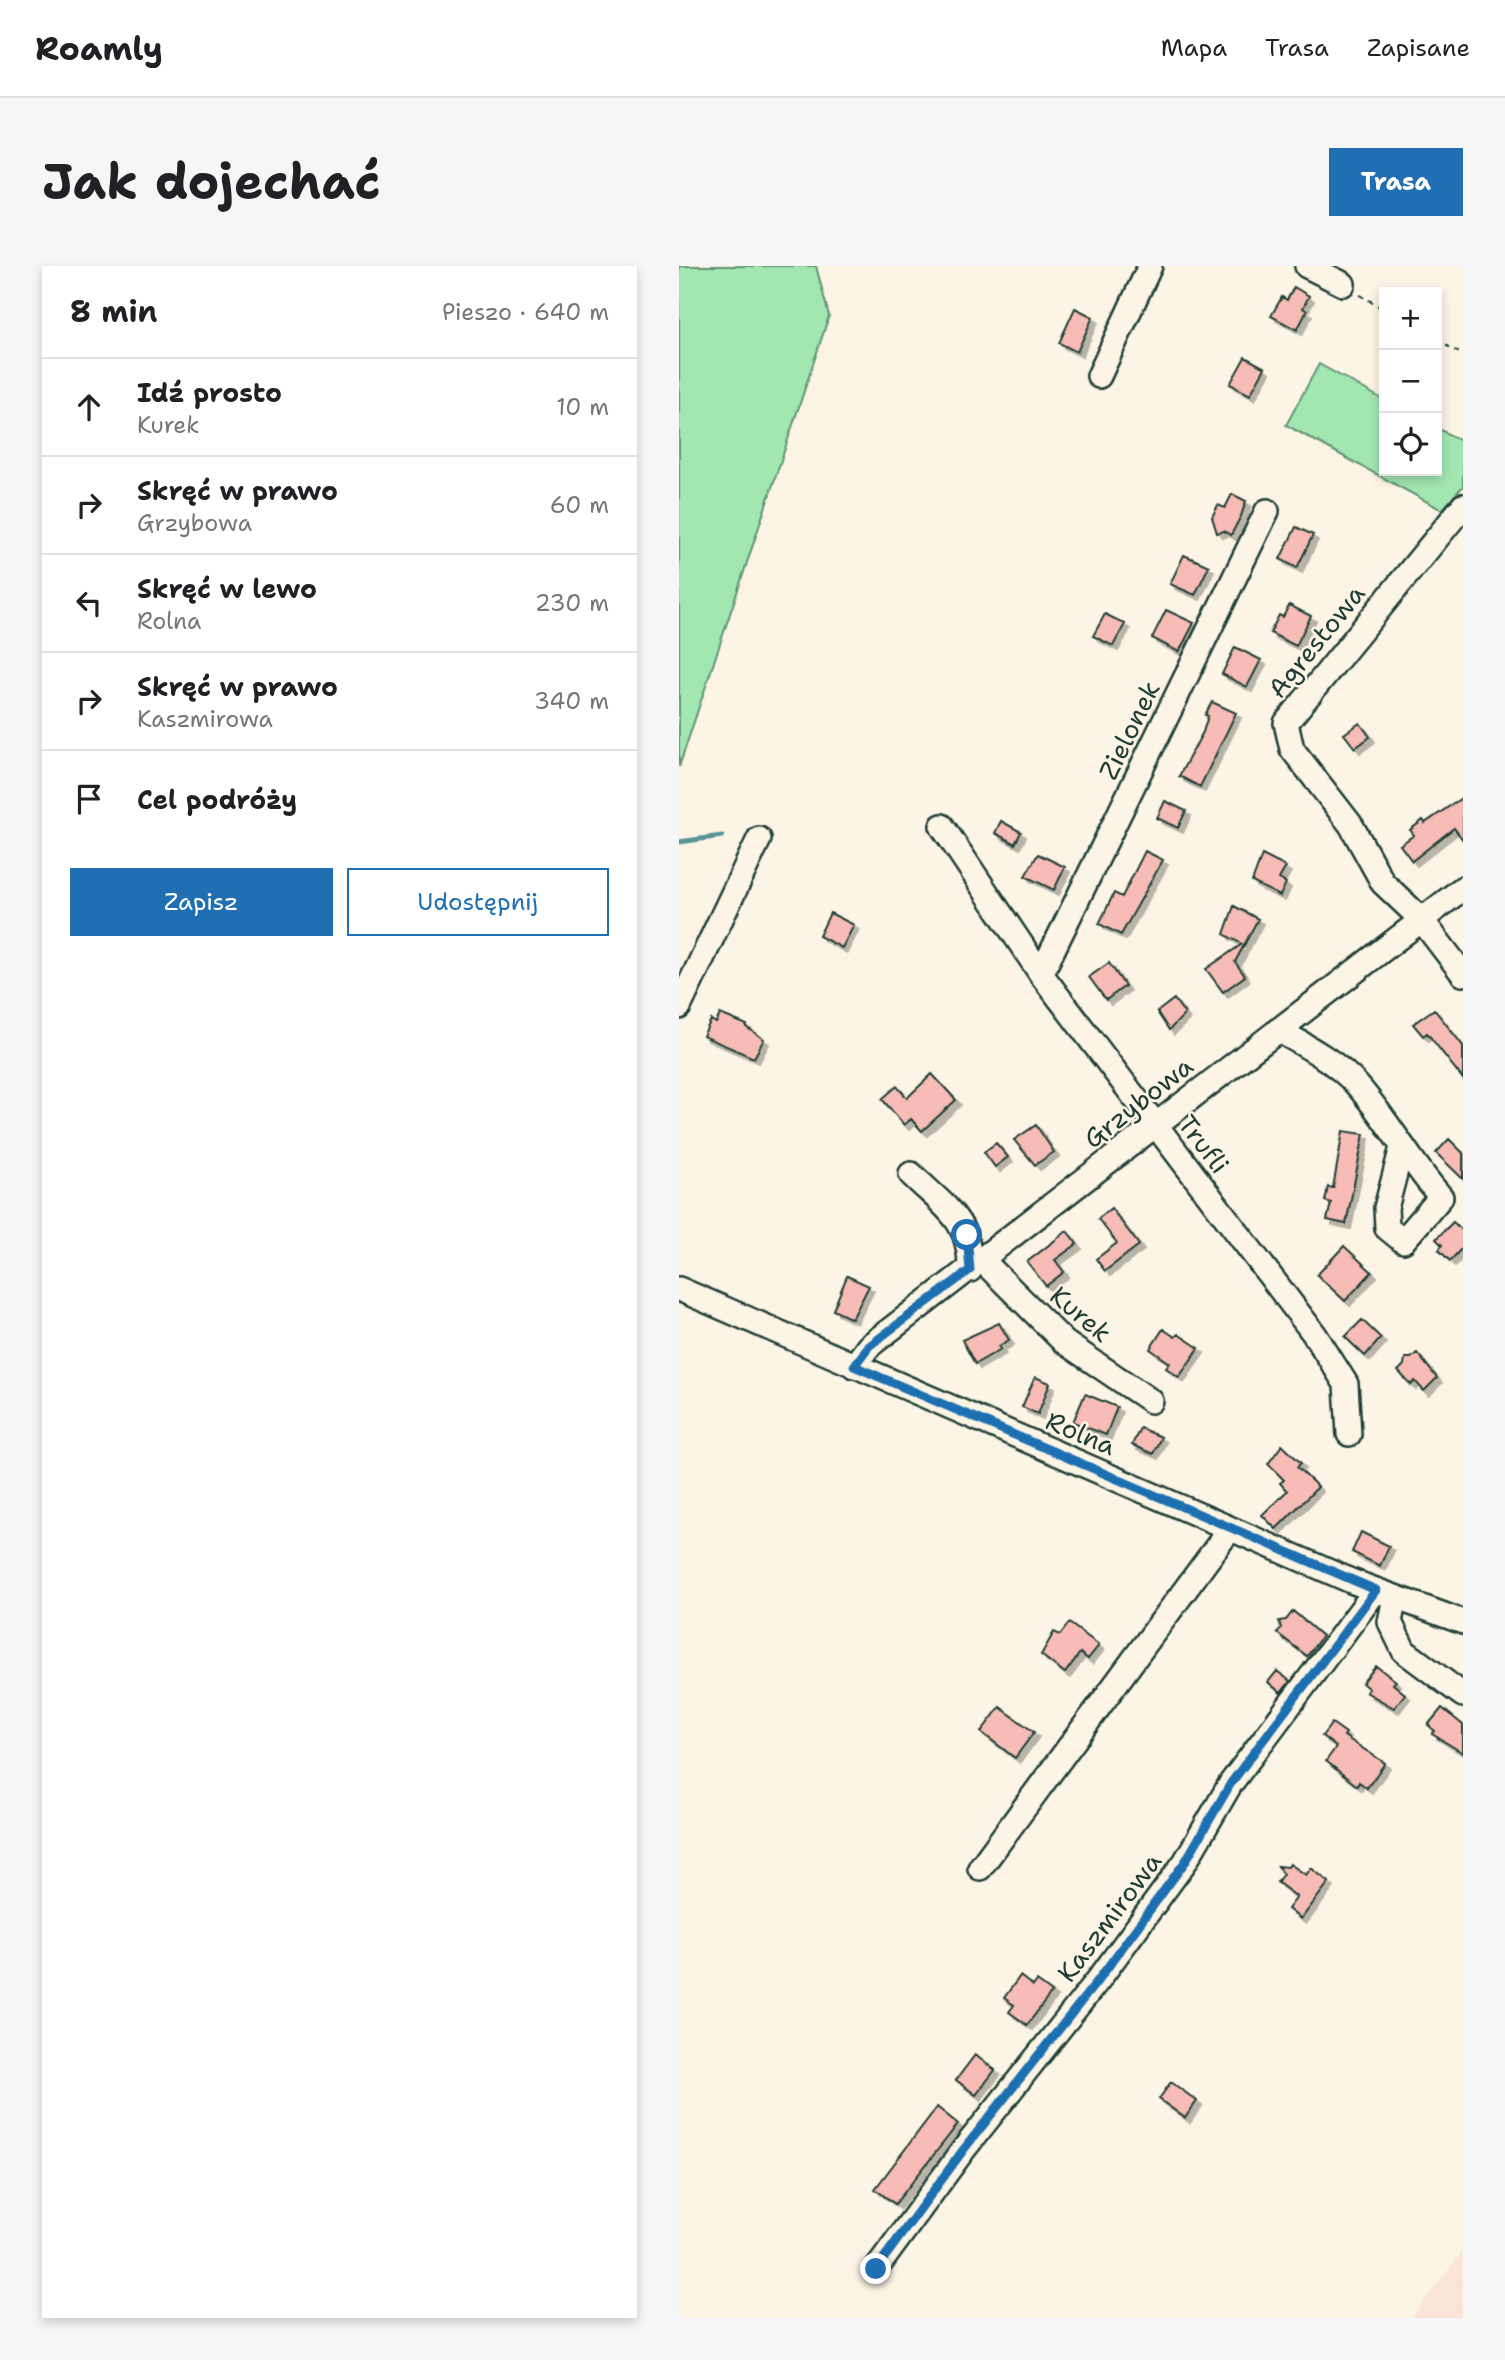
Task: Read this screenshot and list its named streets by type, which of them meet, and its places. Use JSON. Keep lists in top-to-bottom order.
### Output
{
  "streets": {
    "street": [
      "Agrestowa",
      "Zielonek",
      "Grzybowa",
      "Trufli",
      "Kurek",
      "Rolna",
      "Kaszmirowa"
    ]
  },
  "crossings": [
    ["Agrestowa", "Grzybowa"],
    ["Zielonek", "Trufli"],
    ["Grzybowa", "Trufli"],
    ["Grzybowa", "Kurek"],
    ["Grzybowa", "Rolna"],
    ["Rolna", "Kaszmirowa"]
  ],
  "page": {
    "header": "Roamly",
    "nav": ["Mapa", "Trasa", "Zapisane"],
    "buttons": [
      "Trasa",
      ["Zapisz", "Udostępnij"]
    ],
    "title": "Jak dojechać",
    "heading": ["8 min", "Pieszo · 640 m"],
    "map_buttons": ["+", "−"],
    "list": [
      ["Idź prosto", "Kurek", "10 m"],
      ["Skręć w prawo", "Grzybowa", "60 m"],
      ["Skręć w lewo", "Rolna", "230 m"],
      ["Skręć w prawo", "Kaszmirowa", "340 m"],
      "Cel podróży"
    ]
  }
}
